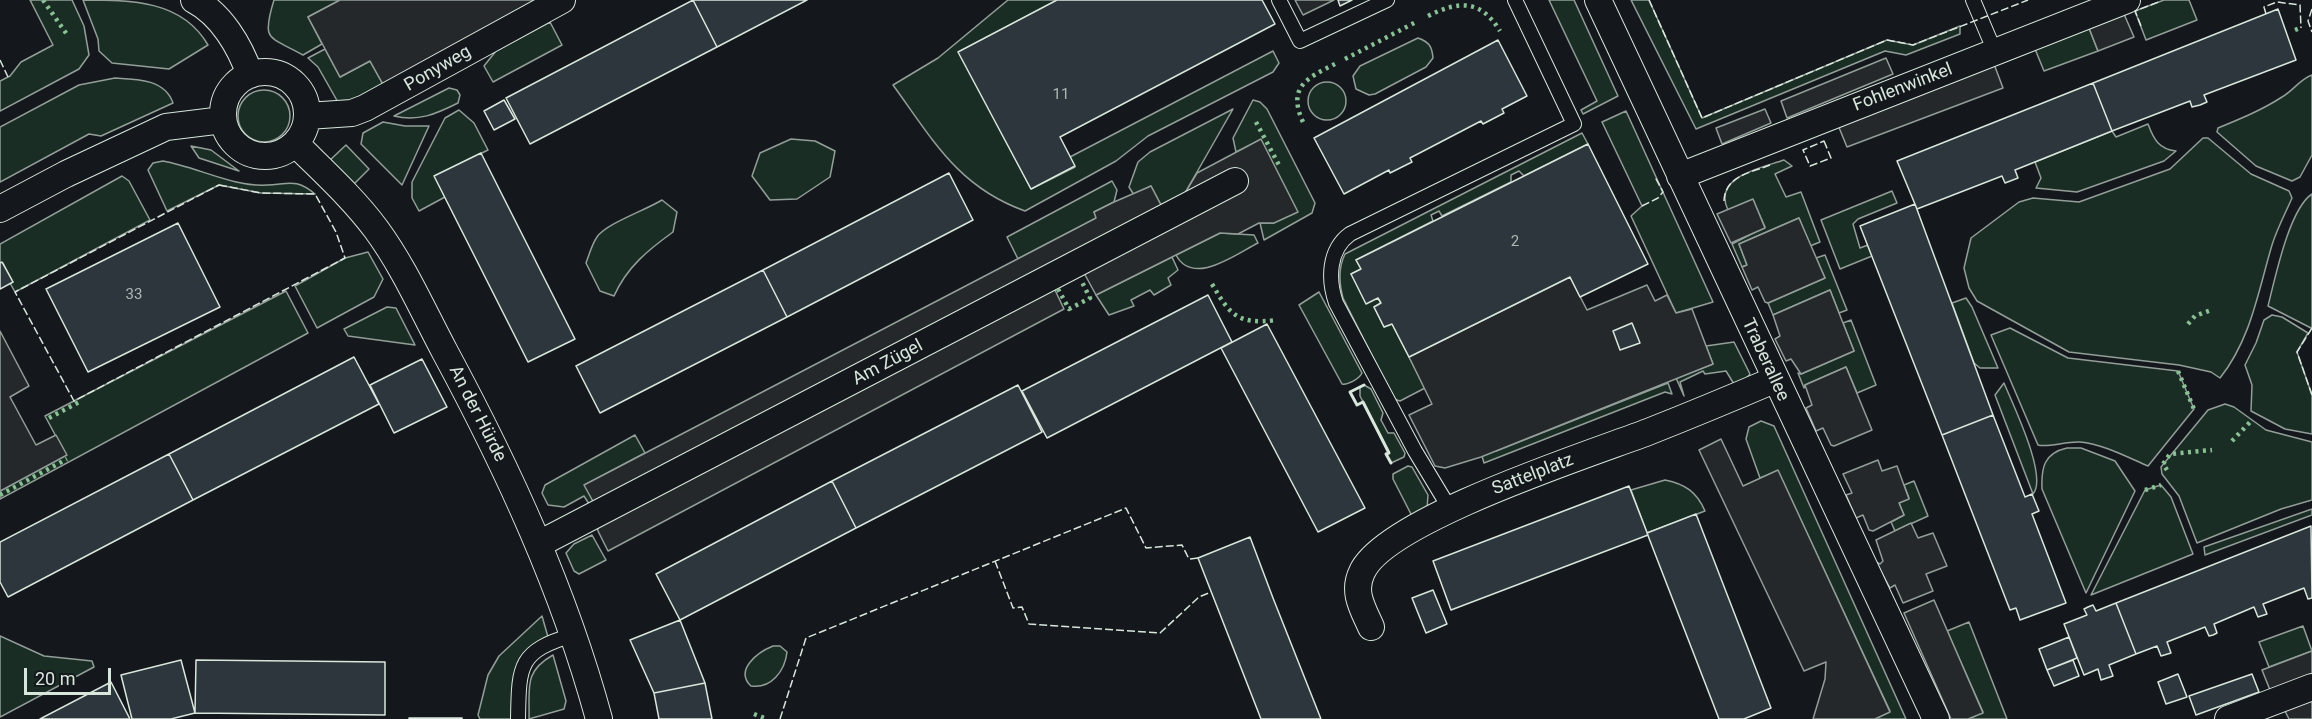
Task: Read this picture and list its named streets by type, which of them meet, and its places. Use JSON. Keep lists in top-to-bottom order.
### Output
{
  "streets": {
    "street": [
      "Ponyweg",
      "Fohlenwinkel",
      "Traberallee",
      "Am Zügel",
      "An der Hürde",
      "Sattelplatz"
    ]
  },
  "crossings": [
    ["Ponyweg", "An der Hürde"],
    ["Fohlenwinkel", "Traberallee"],
    ["Traberallee", "Sattelplatz"],
    ["Am Zügel", "An der Hürde"]
  ],
  "house_numbers": ["11", "2", "33"],
  "scale_bar": "20 m"
}
